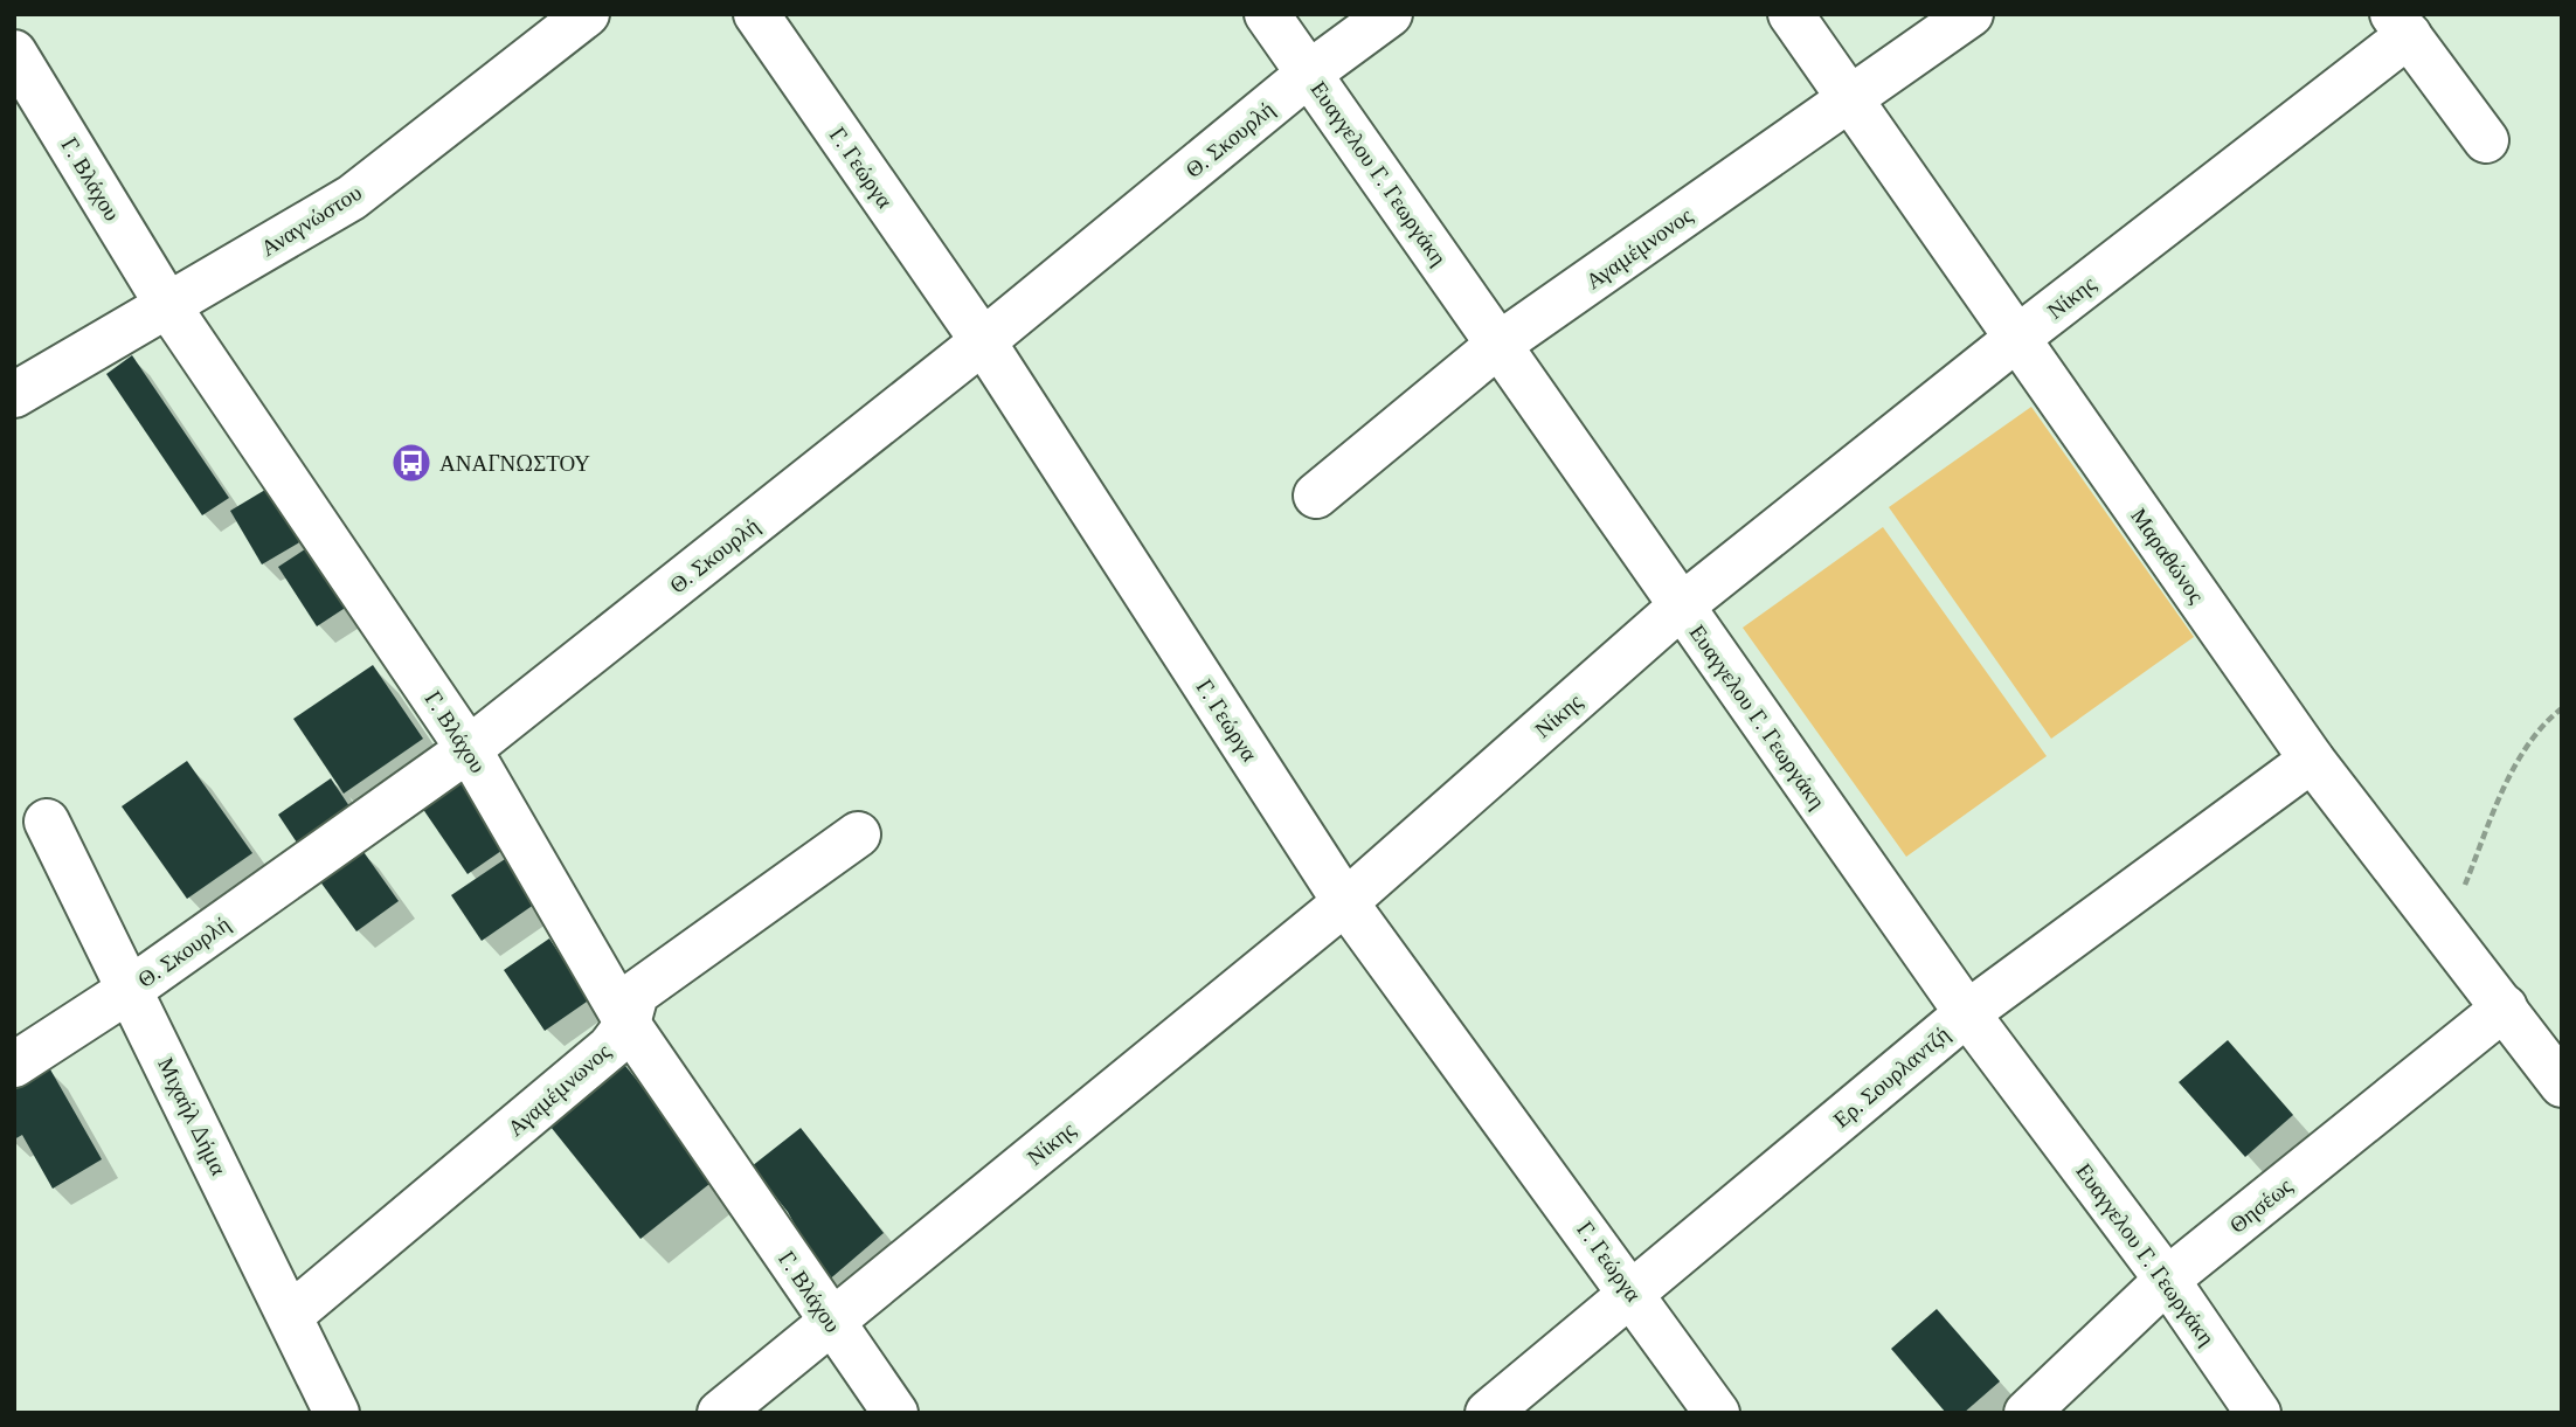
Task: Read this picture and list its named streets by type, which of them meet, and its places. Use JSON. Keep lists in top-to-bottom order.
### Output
{
  "streets": {
    "street": [
      "Θ. Σκουρλή",
      "Γ. Γεώργα",
      "Ευαγγελου Γ. Γεωργάκη",
      "Γ. Βλάχου",
      "Αναγνώστου",
      "Αγαμέμνονος",
      "Νίκης",
      "Μαραθώνος",
      "Ερ. Σουρλαντζή",
      "Αγαμέμνωνος",
      "Μιχαήλ Δήμα",
      "Θησέως"
    ]
  },
  "crossings": [
    ["Θ. Σκουρλή", "Γ. Γεώργα"],
    ["Θ. Σκουρλή", "Ευαγγελου Γ. Γεωργάκη"],
    ["Θ. Σκουρλή", "Γ. Βλάχου"],
    ["Θ. Σκουρλή", "Μιχαήλ Δήμα"],
    ["Γ. Γεώργα", "Νίκης"],
    ["Γ. Γεώργα", "Ερ. Σουρλαντζή"],
    ["Ευαγγελου Γ. Γεωργάκη", "Αγαμέμνονος"],
    ["Ευαγγελου Γ. Γεωργάκη", "Νίκης"],
    ["Ευαγγελου Γ. Γεωργάκη", "Ερ. Σουρλαντζή"],
    ["Ευαγγελου Γ. Γεωργάκη", "Θησέως"],
    ["Γ. Βλάχου", "Αναγνώστου"],
    ["Γ. Βλάχου", "Νίκης"],
    ["Γ. Βλάχου", "Αγαμέμνωνος"],
    ["Αγαμέμνονος", "Μαραθώνος"],
    ["Νίκης", "Μαραθώνος"],
    ["Μαραθώνος", "Ερ. Σουρλαντζή"],
    ["Μαραθώνος", "Θησέως"],
    ["Αγαμέμνωνος", "Μιχαήλ Δήμα"]
  ],
  "places": {
    "bus stop": ["ΑΝΑΓΝΩΣΤΟΥ"]
  }
}
